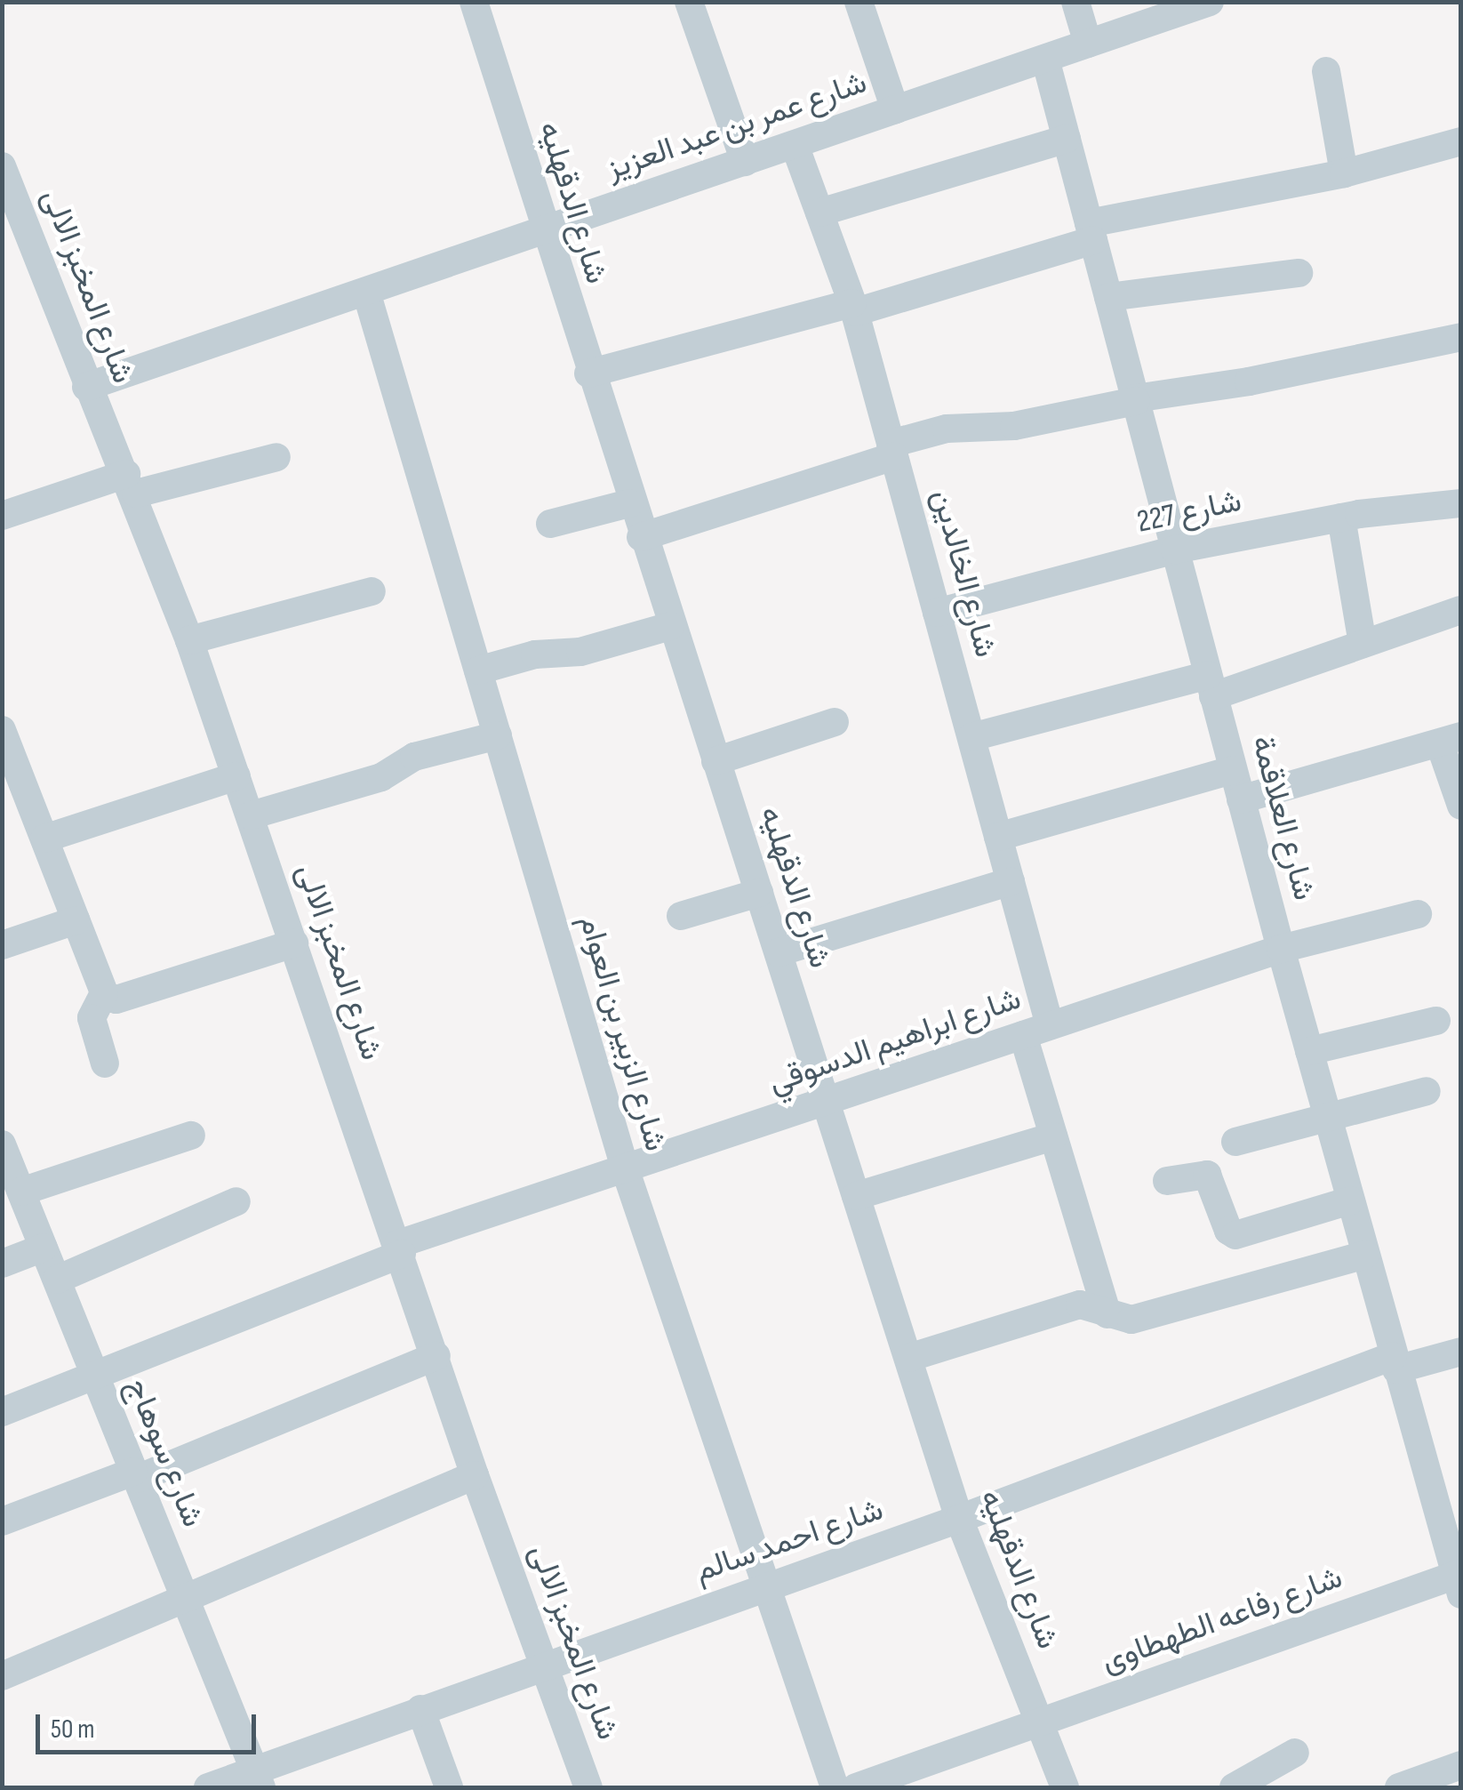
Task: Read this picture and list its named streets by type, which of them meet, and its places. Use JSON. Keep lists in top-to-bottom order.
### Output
{
  "streets": {
    "street": [
      "شارع عمر بن عبد العزيز",
      "شارع الدقهليه",
      "شارع المخبز الالى",
      "شارع 227",
      "شارع الخالدين",
      "شارع العلاقمة",
      "شارع الزبير بن العوام",
      "شارع ابراهيم الدسوقي",
      "شارع سوهاج",
      "شارع احمد سالم",
      "شارع رفاعه الطهطاوى"
    ]
  },
  "crossings": [
    ["شارع عمر بن عبد العزيز", "شارع الدقهليه"],
    ["شارع عمر بن عبد العزيز", "شارع المخبز الالى"],
    ["شارع عمر بن عبد العزيز", "شارع الخالدين"],
    ["شارع عمر بن عبد العزيز", "شارع العلاقمة"],
    ["شارع عمر بن عبد العزيز", "شارع الزبير بن العوام"],
    ["شارع الدقهليه", "شارع ابراهيم الدسوقي"],
    ["شارع الدقهليه", "شارع احمد سالم"],
    ["شارع الدقهليه", "شارع رفاعه الطهطاوى"],
    ["شارع المخبز الالى", "شارع ابراهيم الدسوقي"],
    ["شارع المخبز الالى", "شارع احمد سالم"],
    ["شارع 227", "شارع الخالدين"],
    ["شارع 227", "شارع العلاقمة"],
    ["شارع الخالدين", "شارع ابراهيم الدسوقي"],
    ["شارع العلاقمة", "شارع ابراهيم الدسوقي"],
    ["شارع العلاقمة", "شارع احمد سالم"],
    ["شارع العلاقمة", "شارع رفاعه الطهطاوى"],
    ["شارع الزبير بن العوام", "شارع ابراهيم الدسوقي"],
    ["شارع الزبير بن العوام", "شارع احمد سالم"],
    ["شارع ابراهيم الدسوقي", "شارع سوهاج"],
    ["شارع سوهاج", "شارع احمد سالم"]
  ],
  "scale_bar": "50 m"
}
